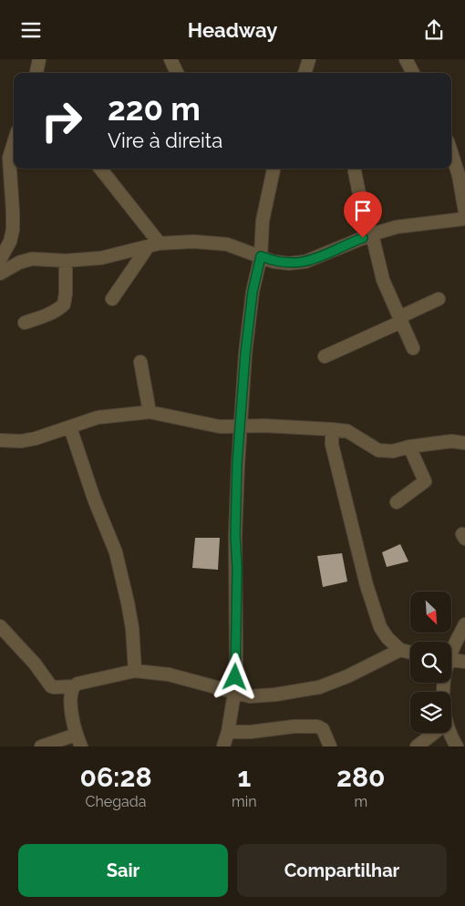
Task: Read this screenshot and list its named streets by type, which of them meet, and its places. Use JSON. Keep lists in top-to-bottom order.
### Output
{
  "north": "bottom right",
  "page": {
    "header": "Headway",
    "turn": ["220 m", "Vire à direita"],
    "eta": [
      "06:28",
      "Chegada",
      "1",
      "min",
      "280",
      "m"
    ],
    "buttons": ["Sair", "Compartilhar"]
  }
}
